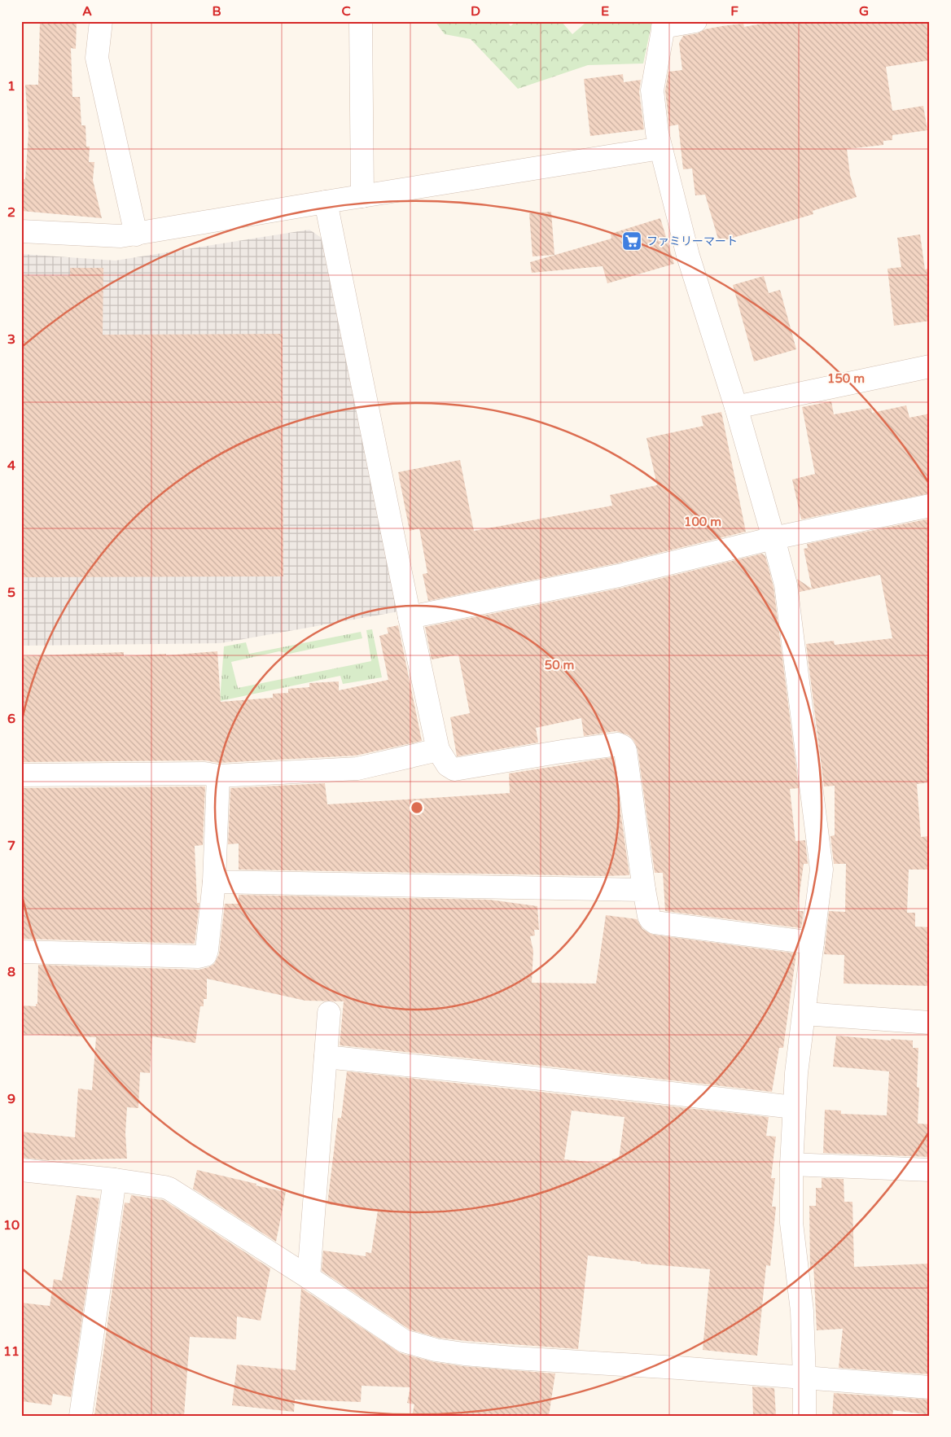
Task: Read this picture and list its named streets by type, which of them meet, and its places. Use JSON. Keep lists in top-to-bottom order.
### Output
{
  "places": {
    "supermarket": ["ファミリーマート"]
  },
  "grid": {
    "columns": [
      "A",
      "B",
      "C",
      "D",
      "E",
      "F",
      "G"
    ],
    "rows": [
      "1",
      "2",
      "3",
      "4",
      "5",
      "6",
      "7",
      "8",
      "9",
      "10",
      "11"
    ]
  },
  "rings": ["150 m", "100 m", "50 m"]
}
